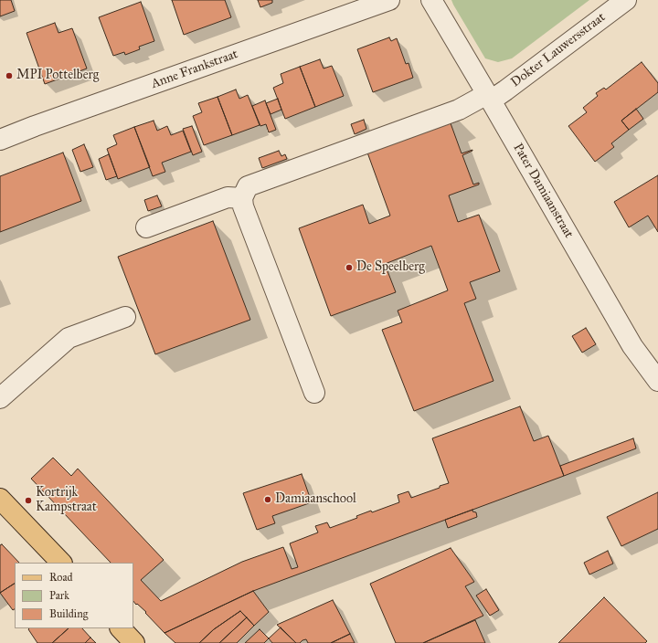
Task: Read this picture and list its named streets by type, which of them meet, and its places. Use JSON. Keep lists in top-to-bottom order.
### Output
{
  "streets": {
    "street": ["Dokter Lauwersstraat", "Anne Frankstraat", "Pater Damiaanstraat"]
  },
  "crossings": [
    ["Dokter Lauwersstraat", "Pater Damiaanstraat"]
  ],
  "places": [
    "MPI Pottelberg",
    "De Speelberg",
    "Damiaanschool",
    "Kortrijk Kampstraat"
  ],
  "legend": ["Road", "Park", "Building"]
}
